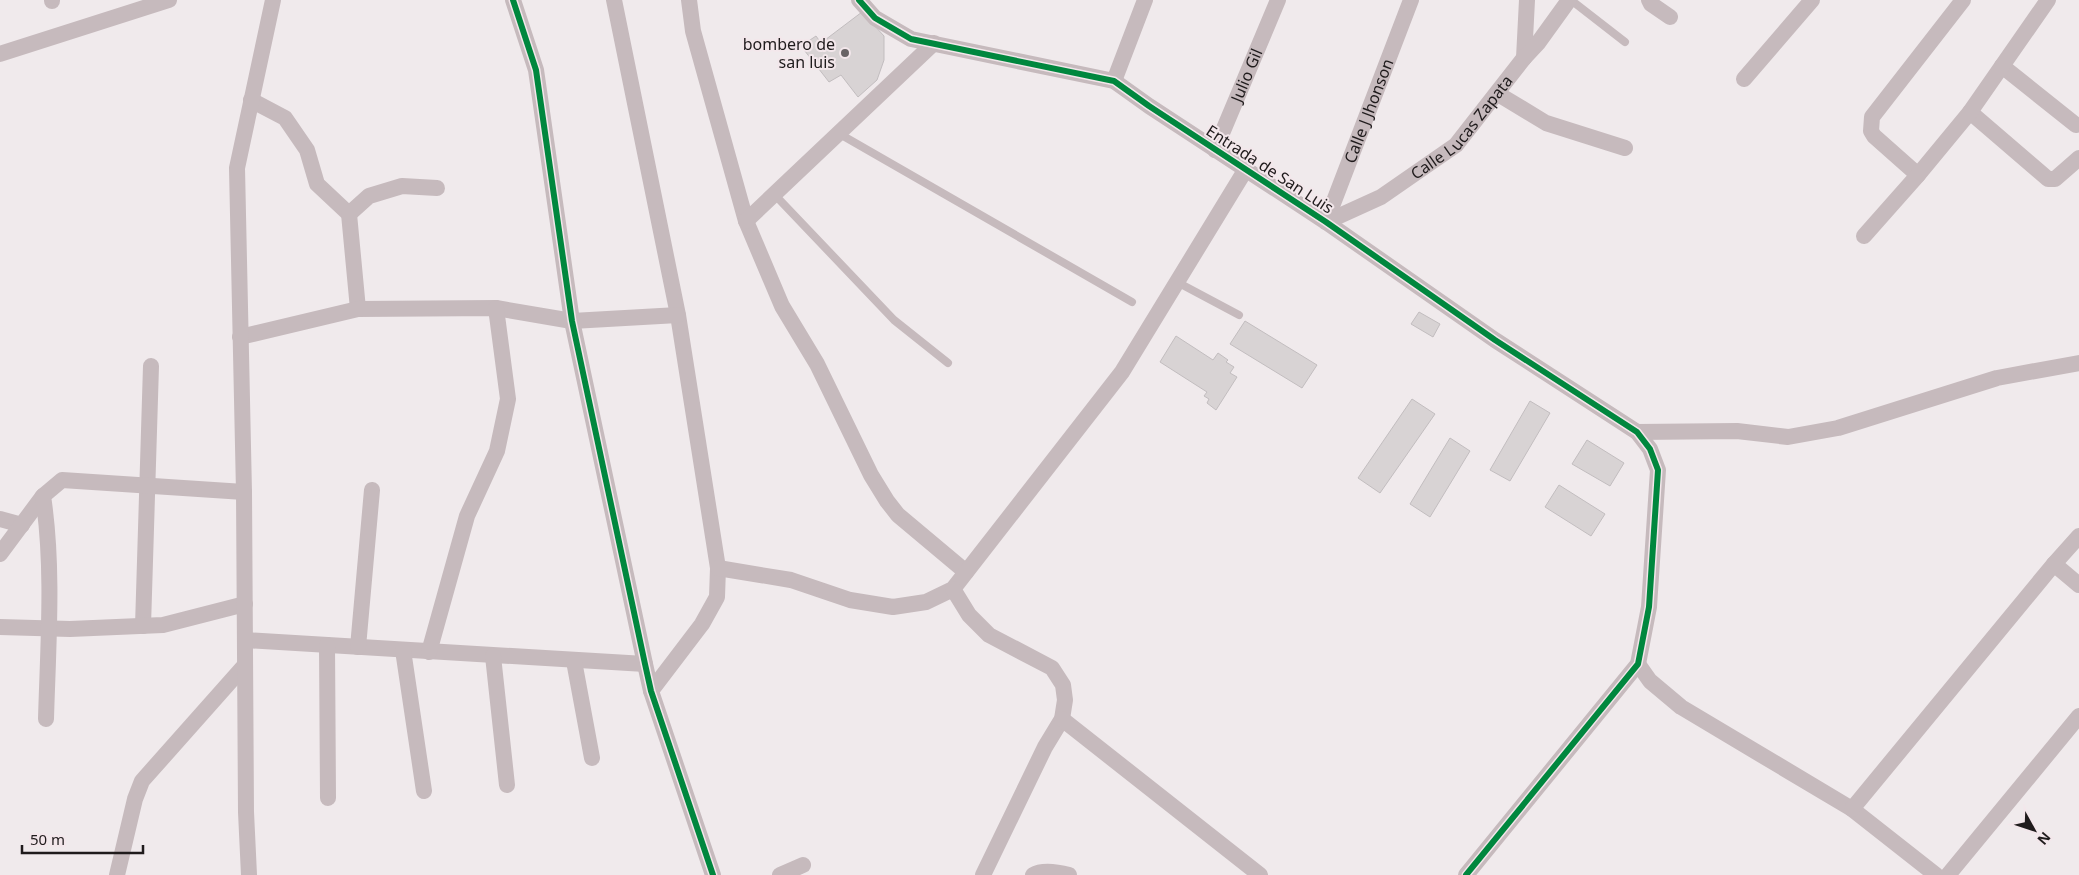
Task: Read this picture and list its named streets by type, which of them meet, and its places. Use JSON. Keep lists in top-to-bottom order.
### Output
{
  "streets": {
    "street": [
      "Julio Gil",
      "Calle J Jhonson",
      "Calle Lucas Zapata",
      "Entrada de San Luis"
    ]
  },
  "crossings": [
    ["Julio Gil", "Entrada de San Luis"],
    ["Calle J Jhonson", "Calle Lucas Zapata"],
    ["Calle J Jhonson", "Entrada de San Luis"],
    ["Calle Lucas Zapata", "Entrada de San Luis"]
  ],
  "places": ["bombero de san luis"],
  "scale_bar": "50 m",
  "north": "bottom right"
}
